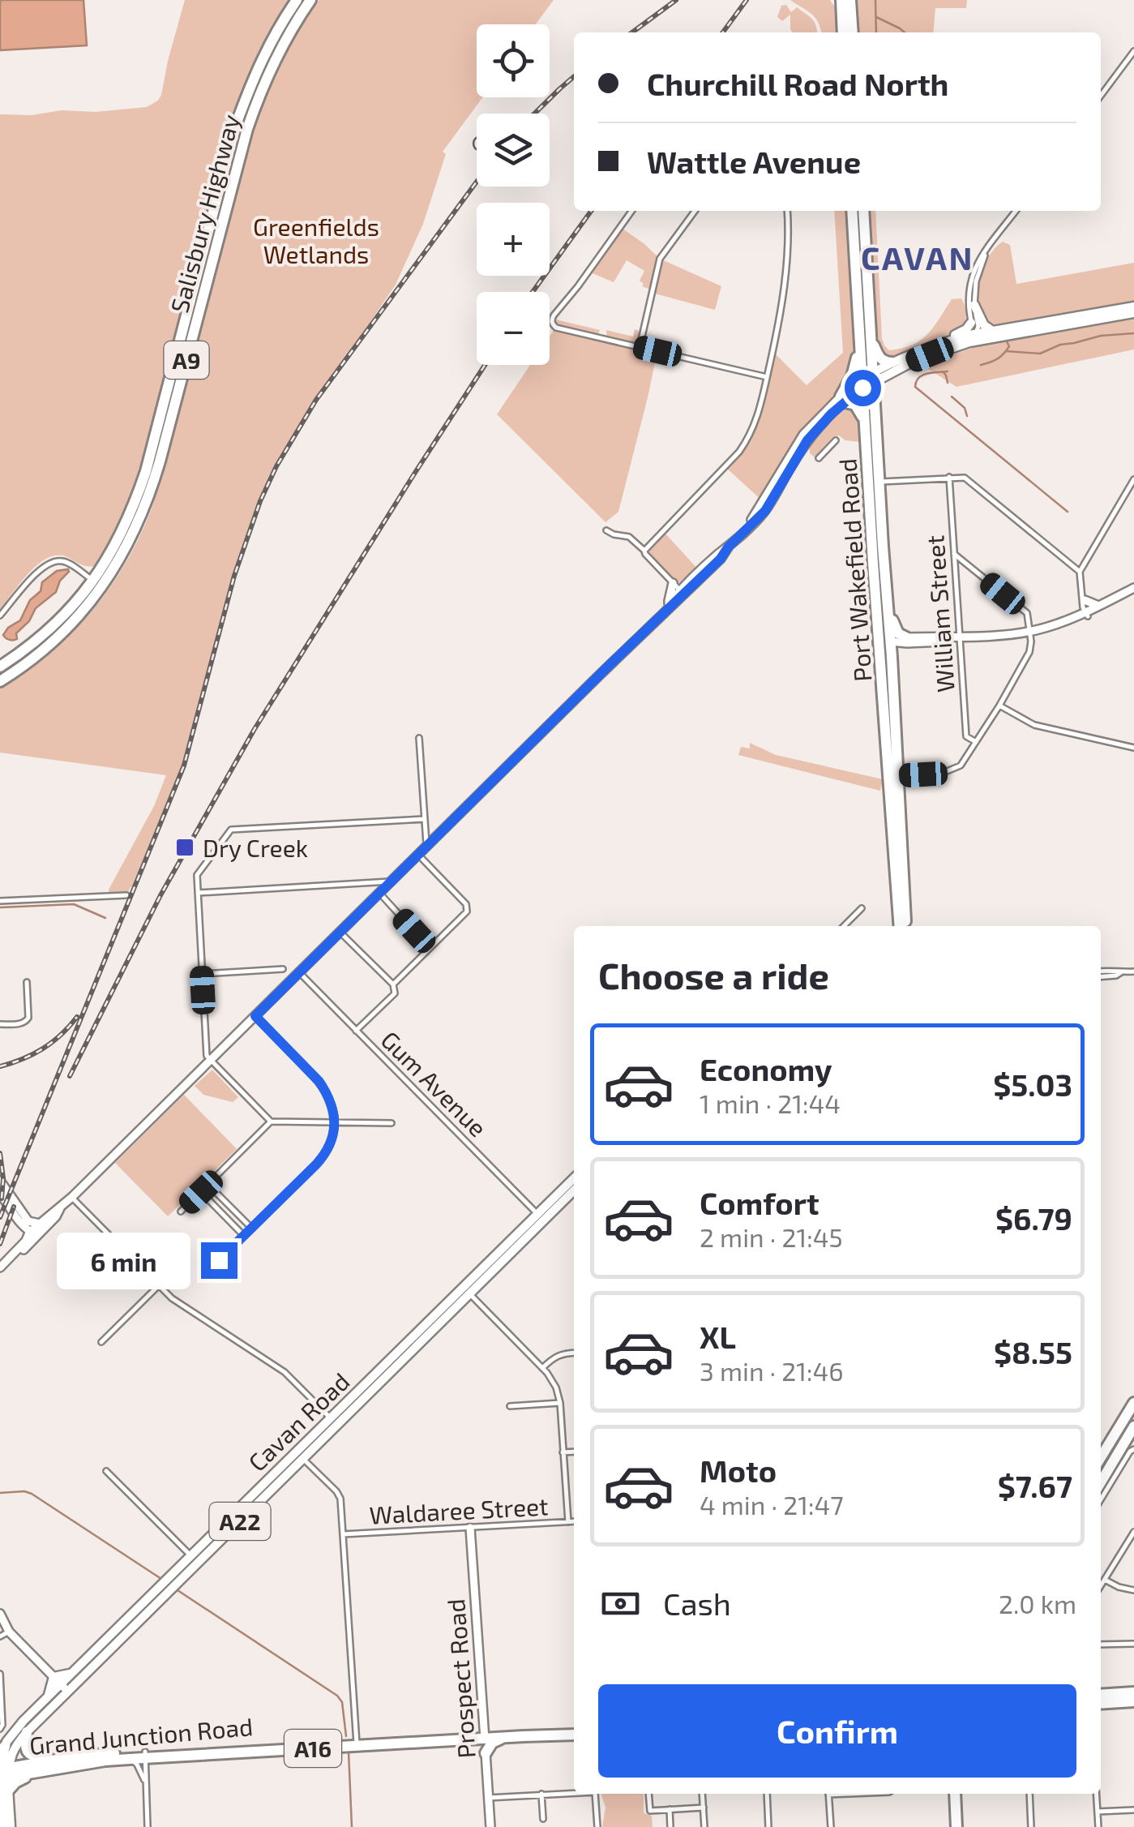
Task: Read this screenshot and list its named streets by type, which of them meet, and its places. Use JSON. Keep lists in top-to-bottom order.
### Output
{
  "streets": {
    "highway": [
      "Salisbury Highway",
      "A9",
      "Port Wakefield Road",
      "Grand Junction Road",
      "A16"
    ],
    "main road": ["Cavan Road", "A22"],
    "street": [
      "William Street",
      "Gum Avenue",
      "Waldaree Street",
      "Prospect Road"
    ]
  },
  "crossings": [
    ["Gum Avenue", "Cavan Road"],
    ["Cavan Road", "A22"],
    ["Cavan Road", "Grand Junction Road"],
    ["Waldaree Street", "Prospect Road"],
    ["A22", "Grand Junction Road"],
    ["Prospect Road", "Grand Junction Road"]
  ],
  "districts": ["CAVAN"],
  "parks": ["Greenfields Wetlands"],
  "places": {
    "transit": ["Dry Creek"]
  },
  "page": {
    "map_buttons": ["+", "−"],
    "banner": ["Churchill Road North", "Wattle Avenue"],
    "heading": "Choose a ride",
    "list": [
      {
        "name": "Economy",
        "note": "1 min · 21:44",
        "value": "$5.03"
      },
      {
        "name": "Comfort",
        "note": "2 min · 21:45",
        "value": "$6.79"
      },
      {
        "name": "XL",
        "note": "3 min · 21:46",
        "value": "$8.55"
      },
      {
        "name": "Moto",
        "note": "4 min · 21:47",
        "value": "$7.67"
      }
    ],
    "bubble": "6 min",
    "pay": ["Cash", "2.0 km"],
    "buttons": "Confirm"
  }
}
